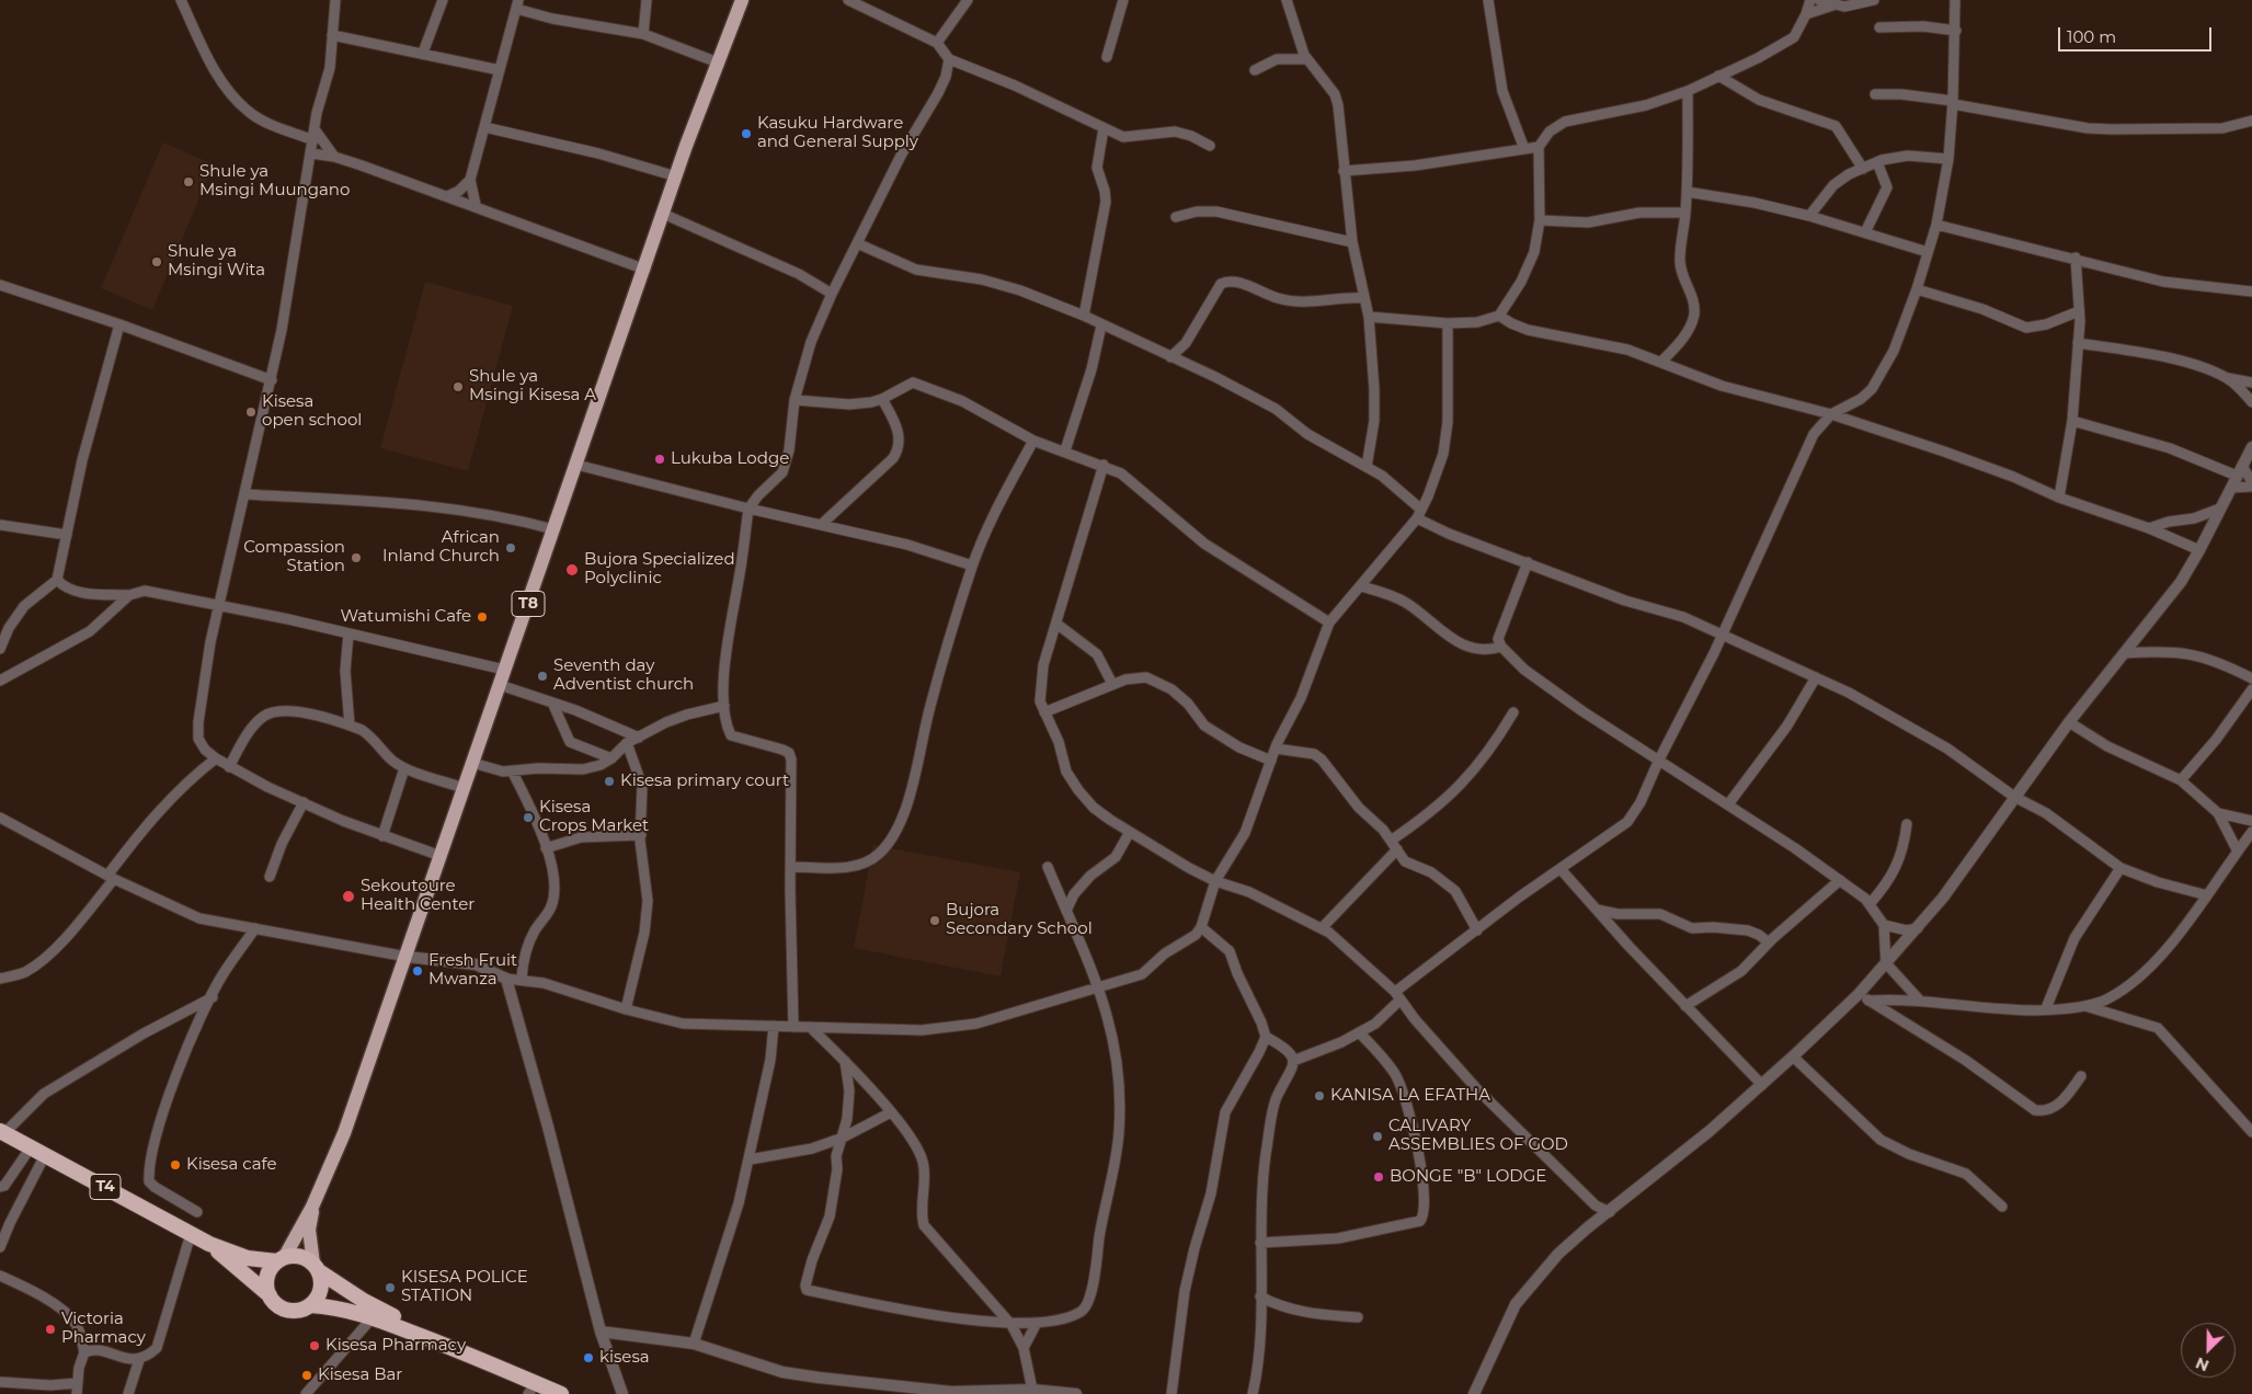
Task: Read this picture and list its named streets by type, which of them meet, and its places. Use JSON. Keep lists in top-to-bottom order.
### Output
{
  "streets": {
    "highway": ["T4"],
    "main road": ["T8"]
  },
  "crossings": [
    ["T8", "T4"]
  ],
  "places": [
    "Kasuku Hardware and General Supply",
    "Shule ya Msingi Muungano",
    "Shule ya Msingi Wita",
    "Shule ya Msingi Kisesa A",
    "Kisesa open school",
    "Lukuba Lodge",
    "African Inland Church",
    "Compassion Station",
    "Bujora Specialized Polyclinic",
    "Watumishi Cafe",
    "Seventh day Adventist church",
    "Kisesa primary court",
    "Kisesa Crops Market",
    "Sekoutoure Health Center",
    "Bujora Secondary School",
    "Fresh Fruit Mwanza",
    "KANISA LA EFATHA",
    "CALIVARY ASSEMBLIES OF GOD",
    "Kisesa cafe",
    "BONGE \"B\" LODGE",
    "KISESA POLICE STATION",
    "Victoria Pharmacy",
    "Kisesa Pharmacy",
    "kisesa",
    "Kisesa Bar"
  ],
  "scale_bar": "100 m",
  "north": "bottom left"
}
